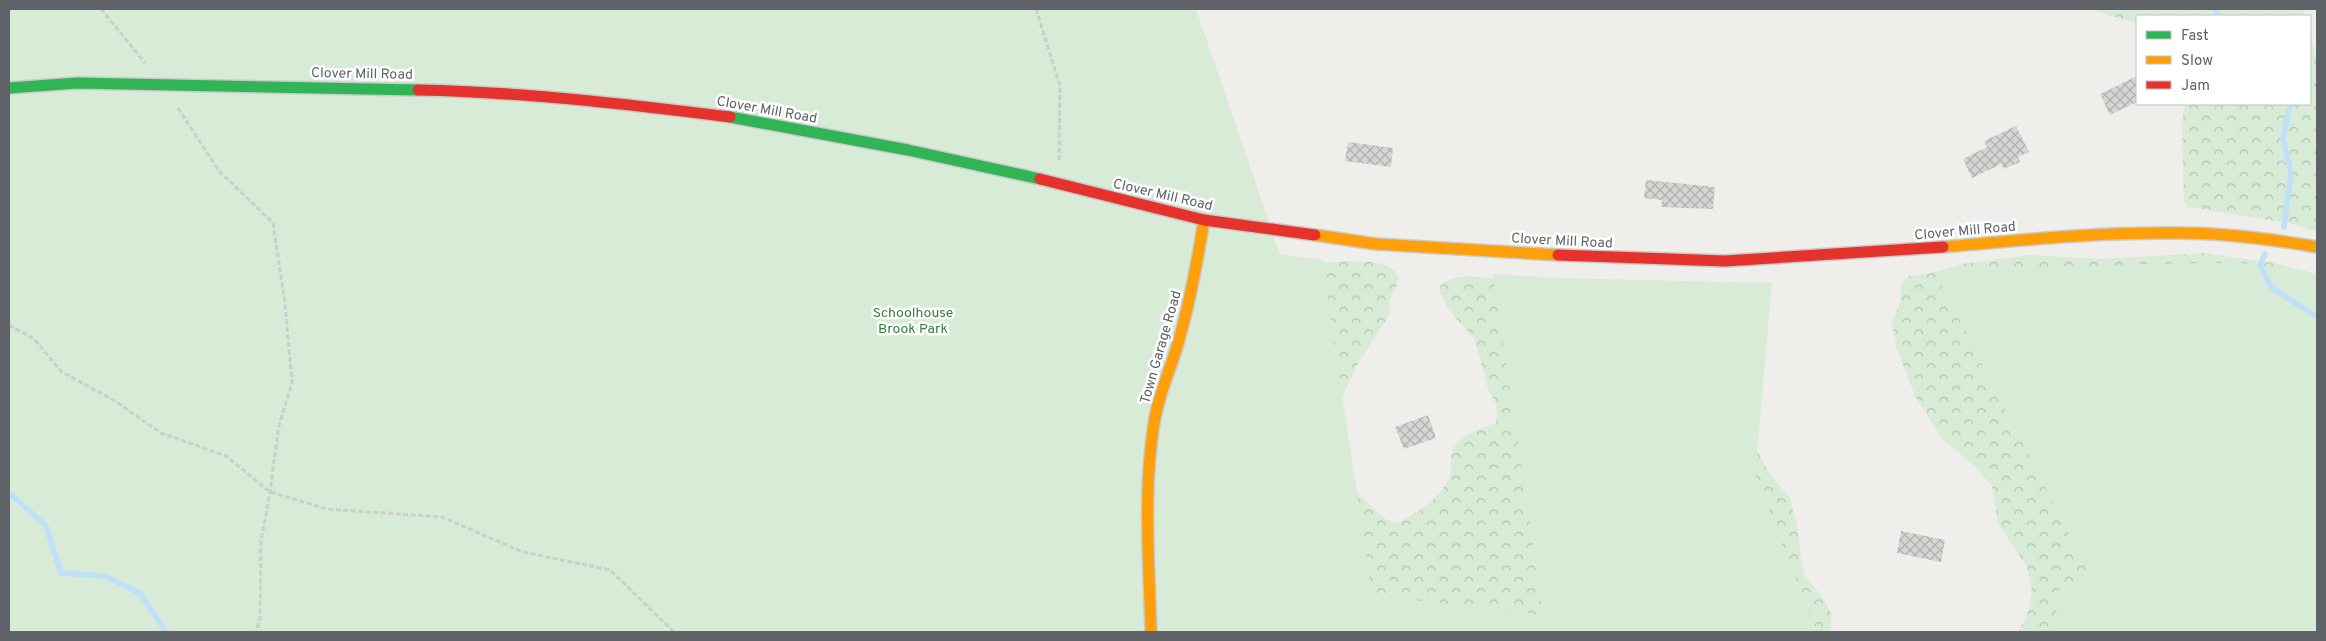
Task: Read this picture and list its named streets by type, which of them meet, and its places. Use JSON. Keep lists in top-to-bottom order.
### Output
{
  "streets": {
    "street": ["Clover Mill Road", "Town Garage Road"]
  },
  "crossings": [
    ["Clover Mill Road", "Town Garage Road"]
  ],
  "parks": ["Schoolhouse Brook Park"],
  "legend": ["Fast", "Slow", "Jam"]
}
